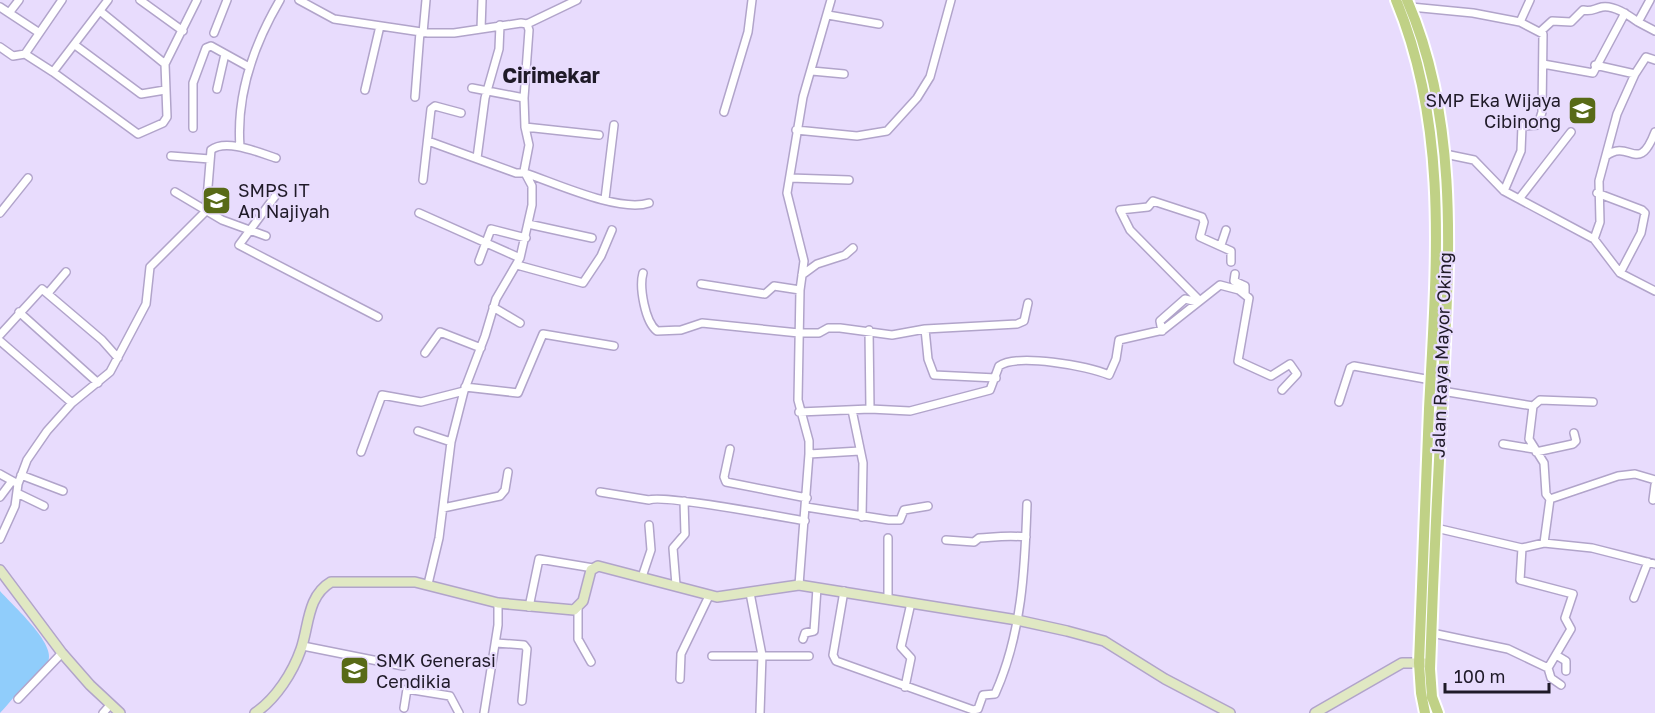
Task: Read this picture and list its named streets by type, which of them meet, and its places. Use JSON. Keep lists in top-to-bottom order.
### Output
{
  "streets": {
    "main road": ["Jalan Raya Mayor Oking"]
  },
  "districts": ["Cirimekar"],
  "places": {
    "school or university": ["SMP Eka Wijaya Cibinong", "SMPS IT An Najiyah", "SMK Generasi Cendikia"]
  },
  "scale_bar": "100 m"
}
